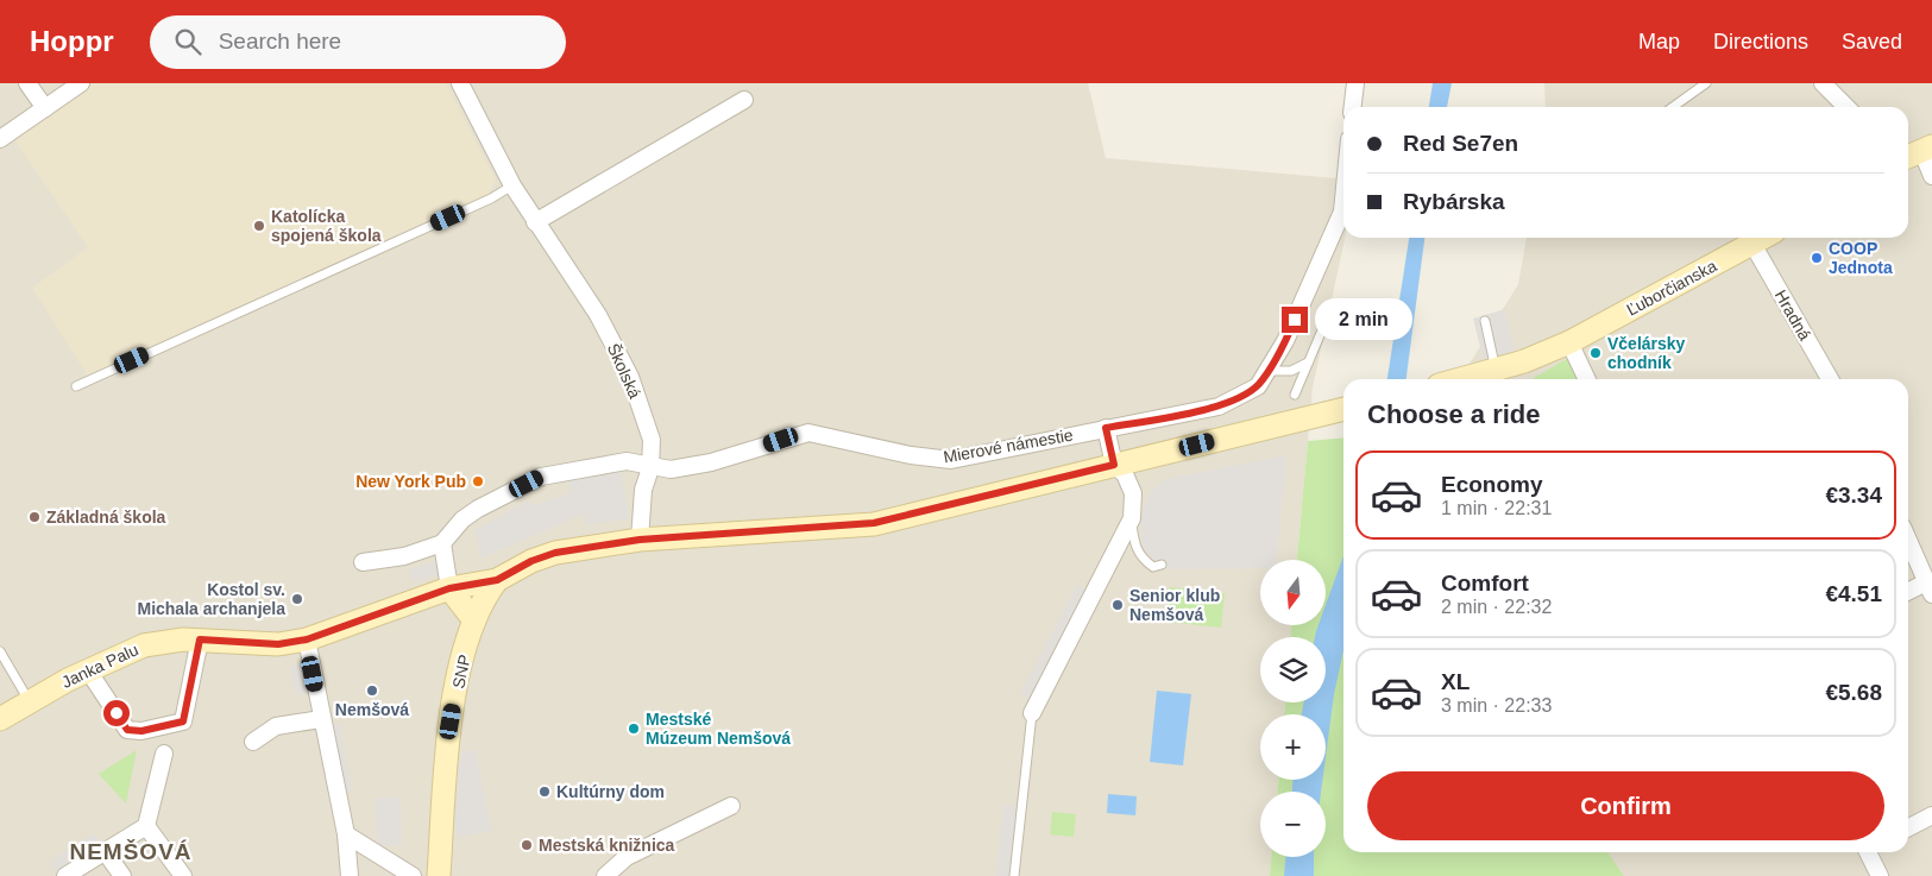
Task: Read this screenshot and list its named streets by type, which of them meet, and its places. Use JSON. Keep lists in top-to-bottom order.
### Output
{
  "streets": {
    "main road": ["Ľuborčianska", "Janka Palu", "SNP"],
    "street": ["Hradná", "Školská", "Mierové námestie"]
  },
  "crossings": [
    ["Ľuborčianska", "Hradná"],
    ["Školská", "Mierové námestie"]
  ],
  "districts": ["NEMŠOVÁ"],
  "places": [
    "Katolícka spojená škola",
    "COOP Jednota",
    "Včelársky chodník",
    "New York Pub",
    "Základná škola",
    "Kostol sv. Michala archanjela",
    "Senior klub Nemšová",
    "Nemšová",
    "Mestské Múzeum Nemšová",
    "Kultúrny dom",
    "Mestská knižnica"
  ],
  "north": "bottom",
  "page": {
    "header": "Hoppr",
    "search": "Search here",
    "nav": ["Map", "Directions", "Saved"],
    "banner": ["Red Se7en", "Rybárska"],
    "bubble": "2 min",
    "heading": "Choose a ride",
    "list": [
      {
        "name": "Economy",
        "note": "1 min · 22:31",
        "value": "€3.34"
      },
      {
        "name": "Comfort",
        "note": "2 min · 22:32",
        "value": "€4.51"
      },
      {
        "name": "XL",
        "note": "3 min · 22:33",
        "value": "€5.68"
      }
    ],
    "map_buttons": ["+", "−"],
    "buttons": "Confirm"
  }
}
